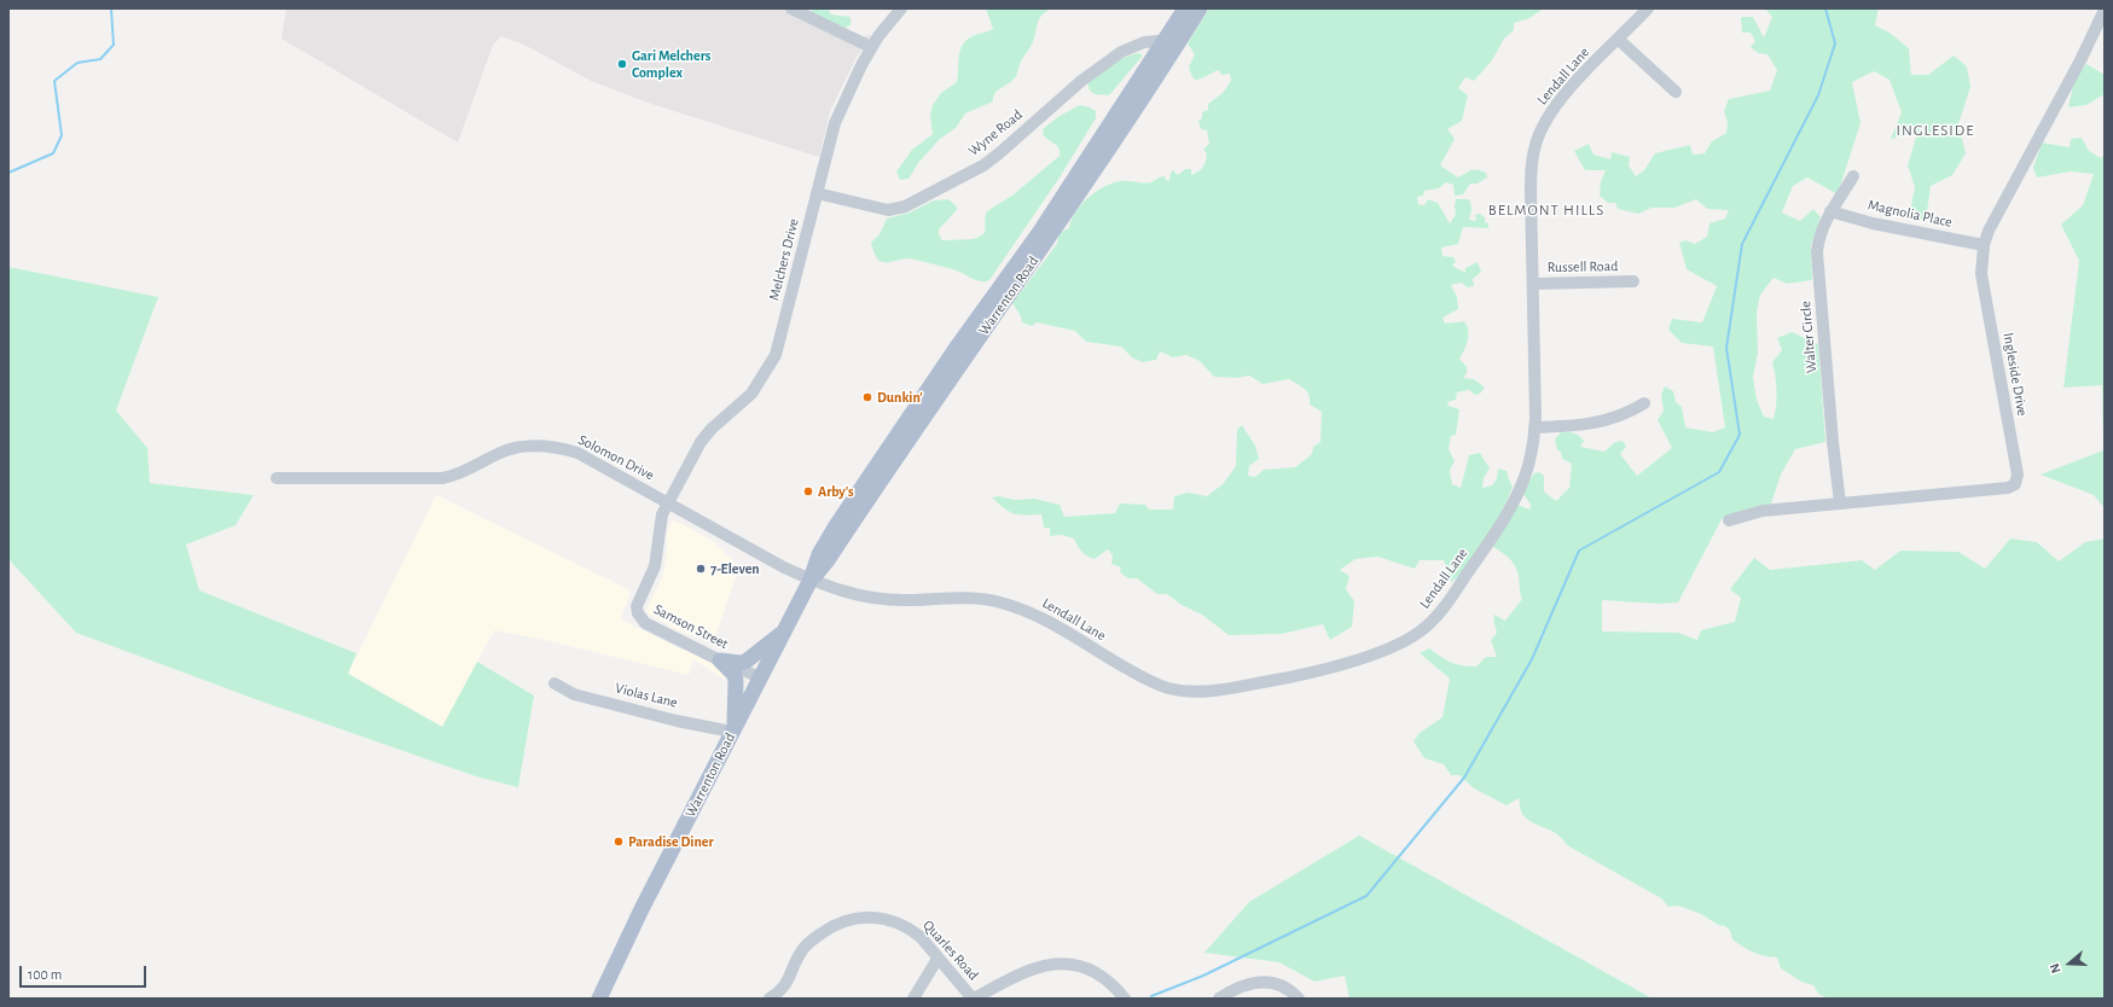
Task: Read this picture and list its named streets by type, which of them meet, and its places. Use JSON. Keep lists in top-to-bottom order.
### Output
{
  "streets": {
    "main road": ["Warrenton Road"],
    "street": [
      "Lendall Lane",
      "Wyne Road",
      "Magnolia Place",
      "Melchers Drive",
      "Russell Road",
      "Walter Circle",
      "Ingleside Drive",
      "Solomon Drive",
      "Samson Street",
      "Violas Lane",
      "Quarles Road"
    ]
  },
  "crossings": [
    ["Lendall Lane", "Russell Road"],
    ["Lendall Lane", "Warrenton Road"],
    ["Lendall Lane", "Solomon Drive"],
    ["Wyne Road", "Melchers Drive"],
    ["Wyne Road", "Warrenton Road"],
    ["Magnolia Place", "Walter Circle"],
    ["Magnolia Place", "Ingleside Drive"],
    ["Melchers Drive", "Solomon Drive"],
    ["Melchers Drive", "Samson Street"],
    ["Warrenton Road", "Solomon Drive"],
    ["Warrenton Road", "Samson Street"],
    ["Warrenton Road", "Violas Lane"],
    ["Walter Circle", "Ingleside Drive"],
    ["Solomon Drive", "Samson Street"]
  ],
  "districts": ["INGLESIDE", "BELMONT HILLS"],
  "places": [
    "Gari Melchers Complex",
    "Dunkin'",
    "Arby's",
    "7-Eleven",
    "Paradise Diner"
  ],
  "scale_bar": "100 m",
  "north": "left"
}
